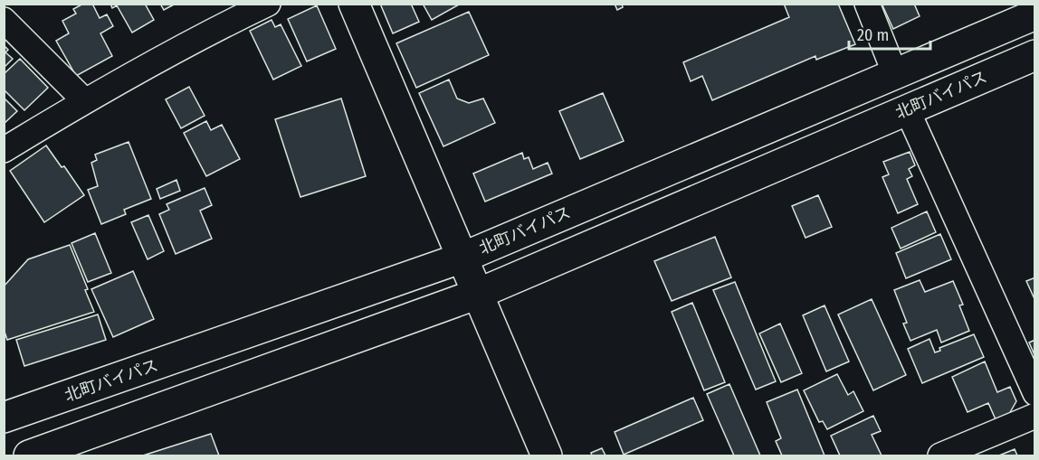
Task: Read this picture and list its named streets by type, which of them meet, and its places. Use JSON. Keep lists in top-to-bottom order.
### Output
{
  "streets": {
    "main road": ["北町バイパス"]
  },
  "scale_bar": "20 m"
}
